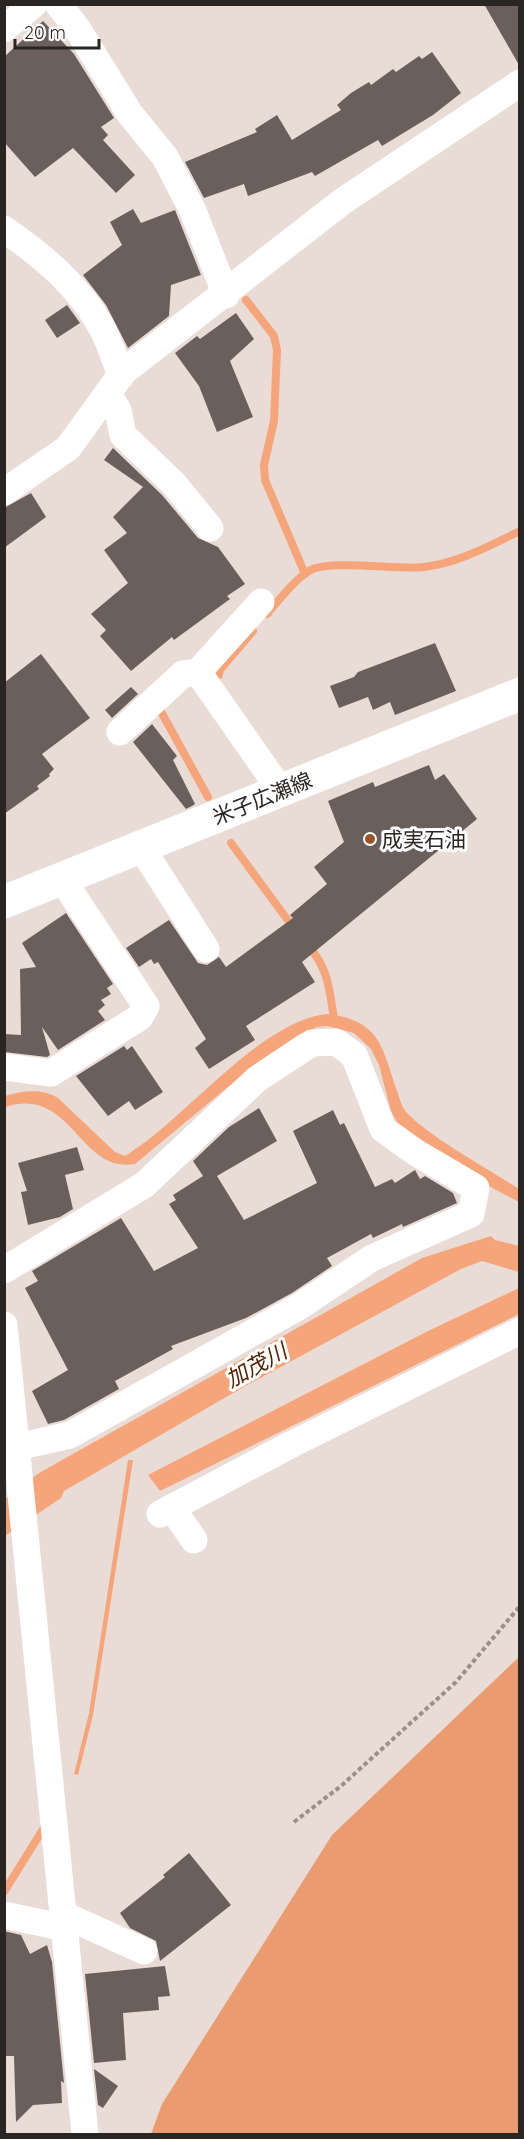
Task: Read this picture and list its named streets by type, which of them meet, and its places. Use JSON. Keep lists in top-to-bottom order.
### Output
{
  "streets": {
    "main road": ["米子広瀬線"]
  },
  "water": ["加茂川"],
  "places": ["成実石油"],
  "scale_bar": "20 m"
}
